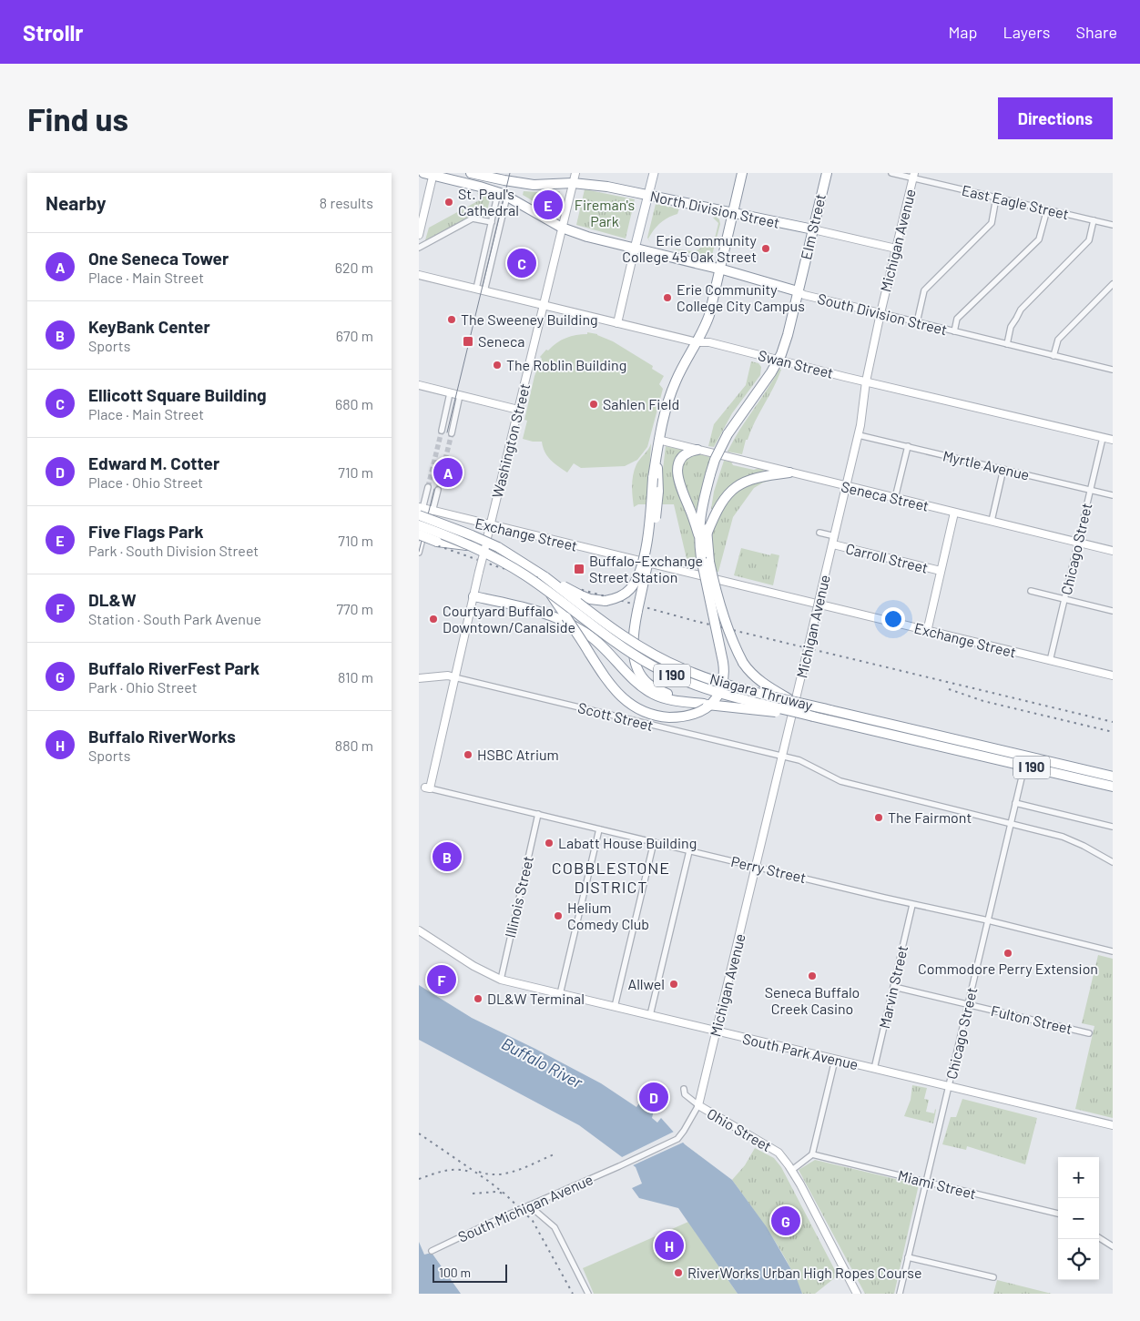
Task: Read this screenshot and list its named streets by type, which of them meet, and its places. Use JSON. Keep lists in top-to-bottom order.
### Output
{
  "streets": {
    "highway": [
      "North Division Street",
      "Elm Street",
      "South Division Street",
      "I 190",
      "Niagara Thruway"
    ],
    "street": [
      "East Eagle Street",
      "Michigan Avenue",
      "Swan Street",
      "Washington Street",
      "Myrtle Avenue",
      "Seneca Street",
      "Exchange Street",
      "Chicago Street",
      "Carroll Street",
      "Scott Street",
      "Perry Street",
      "Illinois Street",
      "Marvin Street",
      "Fulton Street",
      "South Park Avenue",
      "Ohio Street",
      "Miami Street",
      "South Michigan Avenue"
    ]
  },
  "crossings": [
    ["East Eagle Street", "Michigan Avenue"],
    ["North Division Street", "Elm Street"],
    ["North Division Street", "Michigan Avenue"],
    ["North Division Street", "Washington Street"],
    ["Elm Street", "South Division Street"],
    ["Elm Street", "Swan Street"],
    ["Michigan Avenue", "South Division Street"],
    ["Michigan Avenue", "Swan Street"],
    ["Michigan Avenue", "Myrtle Avenue"],
    ["Michigan Avenue", "Seneca Street"],
    ["Michigan Avenue", "Carroll Street"],
    ["Michigan Avenue", "Scott Street"],
    ["Michigan Avenue", "Perry Street"],
    ["Michigan Avenue", "South Park Avenue"],
    ["Michigan Avenue", "Ohio Street"],
    ["Michigan Avenue", "South Michigan Avenue"],
    ["South Division Street", "Washington Street"],
    ["Swan Street", "Washington Street"],
    ["Swan Street", "Chicago Street"],
    ["Washington Street", "Exchange Street"],
    ["Washington Street", "Scott Street"],
    ["Washington Street", "Perry Street"],
    ["Myrtle Avenue", "Chicago Street"],
    ["Seneca Street", "Chicago Street"],
    ["Exchange Street", "Chicago Street"],
    ["Exchange Street", "Niagara Thruway"],
    ["Chicago Street", "Scott Street"],
    ["Chicago Street", "Perry Street"],
    ["Chicago Street", "Fulton Street"],
    ["Chicago Street", "South Park Avenue"],
    ["Chicago Street", "Miami Street"],
    ["Perry Street", "Illinois Street"],
    ["Perry Street", "Marvin Street"],
    ["Illinois Street", "South Park Avenue"],
    ["Marvin Street", "Fulton Street"],
    ["Marvin Street", "South Park Avenue"],
    ["Ohio Street", "South Michigan Avenue"]
  ],
  "districts": ["COBBLESTONE DISTRICT"],
  "water": ["Buffalo River"],
  "parks": ["Fireman's Park"],
  "places": {
    "other": [
      "St. Paul's Cathedral",
      "Erie Community College 45 Oak Street",
      "Erie Community College City Campus",
      "The Sweeney Building",
      "The Roblin Building",
      "Sahlen Field",
      "Courtyard Buffalo Downtown/Canalside",
      "HSBC Atrium",
      "The Fairmont",
      "Labatt House Building",
      "Helium Comedy Club",
      "Commodore Perry Extension",
      "Seneca Buffalo Creek Casino",
      "Allwel",
      "DL&W Terminal",
      "RiverWorks Urban High Ropes Course"
    ],
    "transit": ["Seneca", "Buffalo–Exchange Street Station"]
  },
  "scale_bar": "100 m",
  "page": {
    "header": "Strollr",
    "nav": ["Map", "Layers", "Share"],
    "buttons": "Directions",
    "title": "Find us",
    "heading": ["Nearby", "8 results"],
    "pins": [
      "E",
      "C",
      "A",
      "B",
      "F",
      "D",
      "G",
      "H"
    ],
    "list": [
      {
        "mark": "A",
        "name": "One Seneca Tower",
        "note": "Place · Main Street",
        "value": "620 m"
      },
      {
        "mark": "B",
        "name": "KeyBank Center",
        "note": "Sports",
        "value": "670 m"
      },
      {
        "mark": "C",
        "name": "Ellicott Square Building",
        "note": "Place · Main Street",
        "value": "680 m"
      },
      {
        "mark": "D",
        "name": "Edward M. Cotter",
        "note": "Place · Ohio Street",
        "value": "710 m"
      },
      {
        "mark": "E",
        "name": "Five Flags Park",
        "note": "Park · South Division Street",
        "value": "710 m"
      },
      {
        "mark": "F",
        "name": "DL&W",
        "note": "Station · South Park Avenue",
        "value": "770 m"
      },
      {
        "mark": "G",
        "name": "Buffalo RiverFest Park",
        "note": "Park · Ohio Street",
        "value": "810 m"
      },
      {
        "mark": "H",
        "name": "Buffalo RiverWorks",
        "note": "Sports",
        "value": "880 m"
      }
    ],
    "map_buttons": ["+", "−"],
    "scale": "100 m"
  }
}
